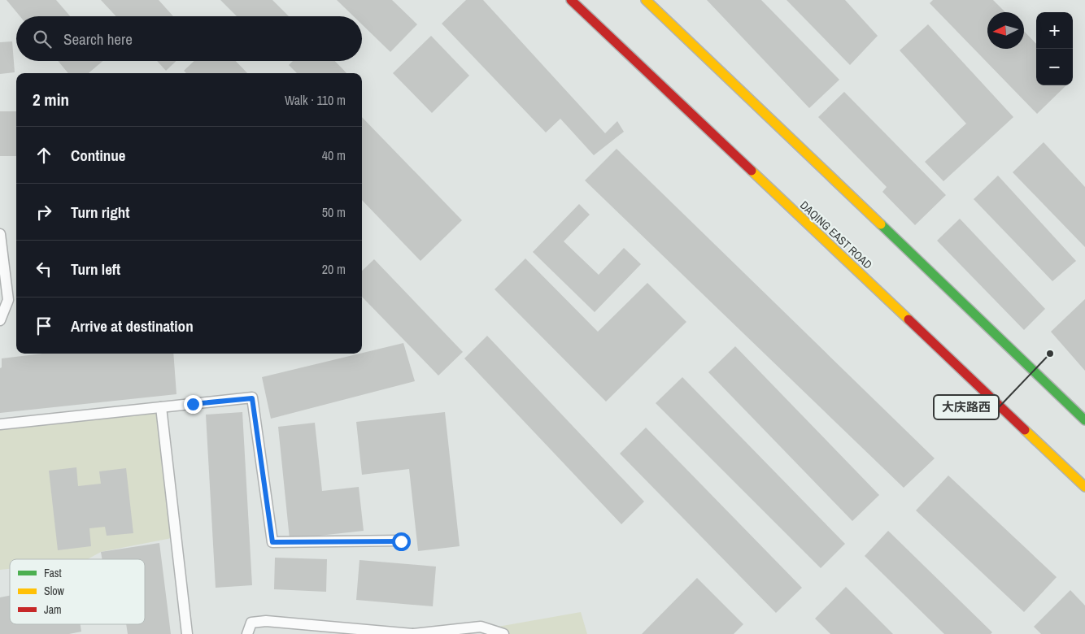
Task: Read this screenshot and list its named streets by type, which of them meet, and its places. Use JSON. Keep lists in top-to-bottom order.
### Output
{
  "streets": {
    "main road": ["DAQING EAST ROAD"]
  },
  "places": ["大庆路西"],
  "legend": ["Fast", "Slow", "Jam"],
  "north": "left",
  "page": {
    "map_buttons": ["+", "−"],
    "search": "Search here",
    "heading": ["2 min", "Walk · 110 m"],
    "list": [
      ["Continue", "40 m"],
      ["Turn right", "50 m"],
      ["Turn left", "20 m"],
      "Arrive at destination"
    ]
  }
}
